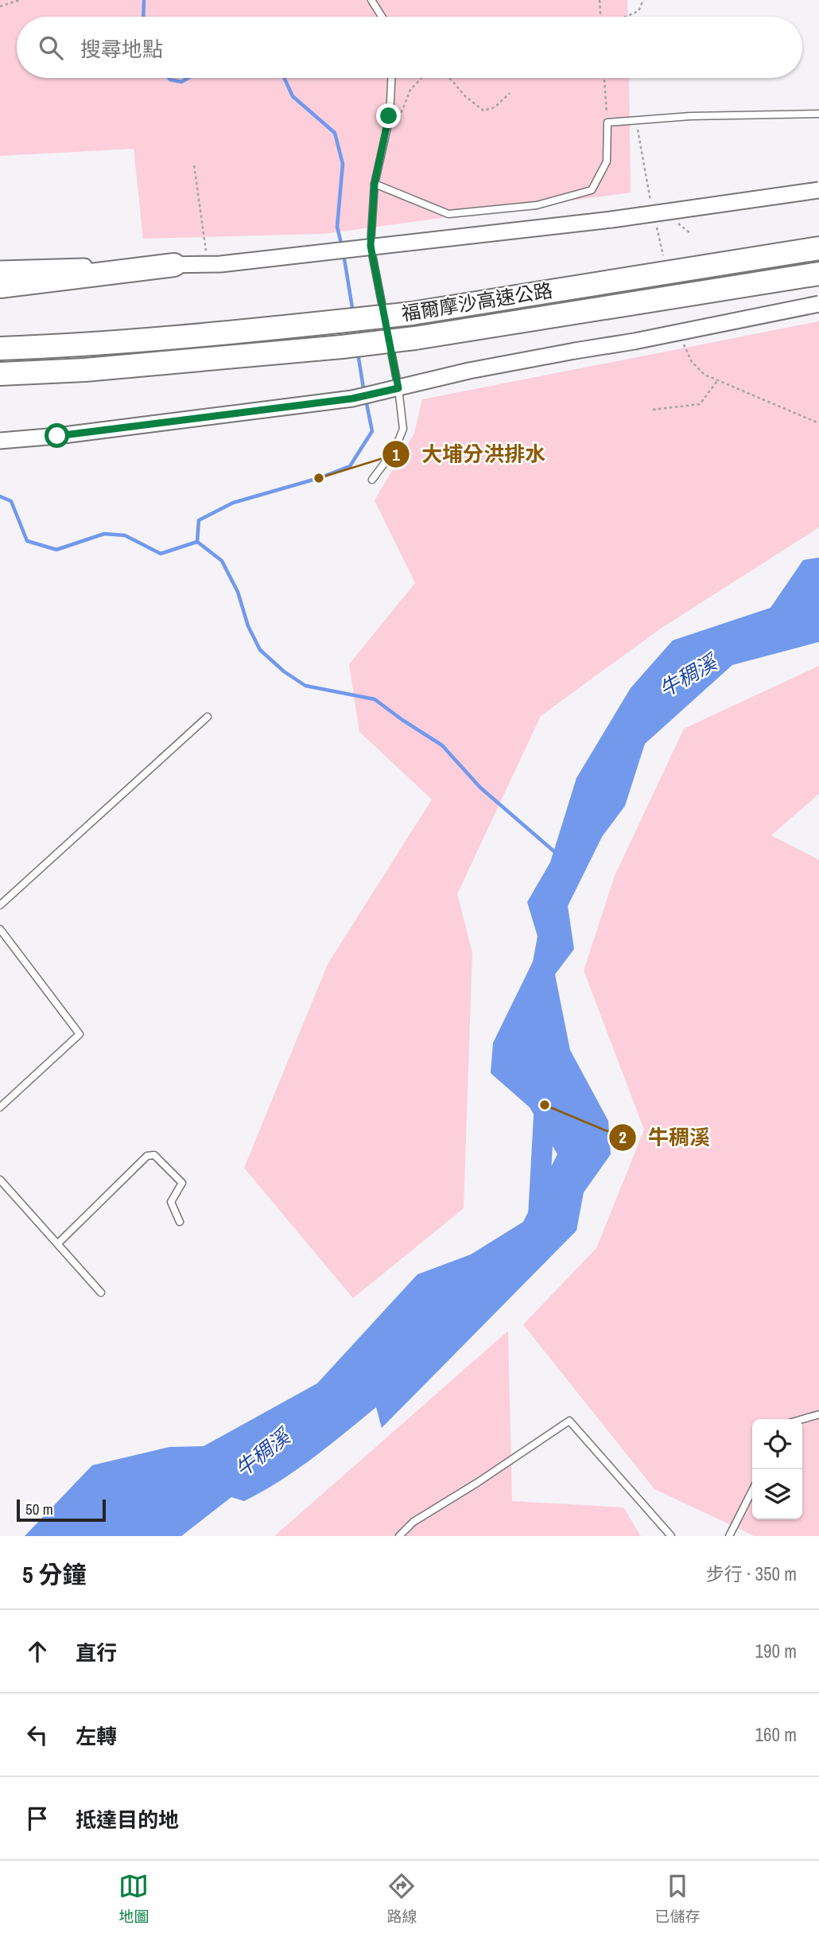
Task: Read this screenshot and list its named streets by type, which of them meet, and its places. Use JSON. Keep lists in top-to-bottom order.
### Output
{
  "streets": {
    "highway": ["福爾摩沙高速公路"]
  },
  "water": ["牛稠溪"],
  "places": ["大埔分洪排水", "牛稠溪"],
  "scale_bar": "50 m",
  "page": {
    "search": "搜尋地點",
    "scale": "50 m",
    "heading": ["5 分鐘", "步行 · 350 m"],
    "list": [
      ["直行", "190 m"],
      ["左轉", "160 m"],
      "抵達目的地"
    ],
    "nav": ["地圖", "路線", "已儲存"]
  }
}
